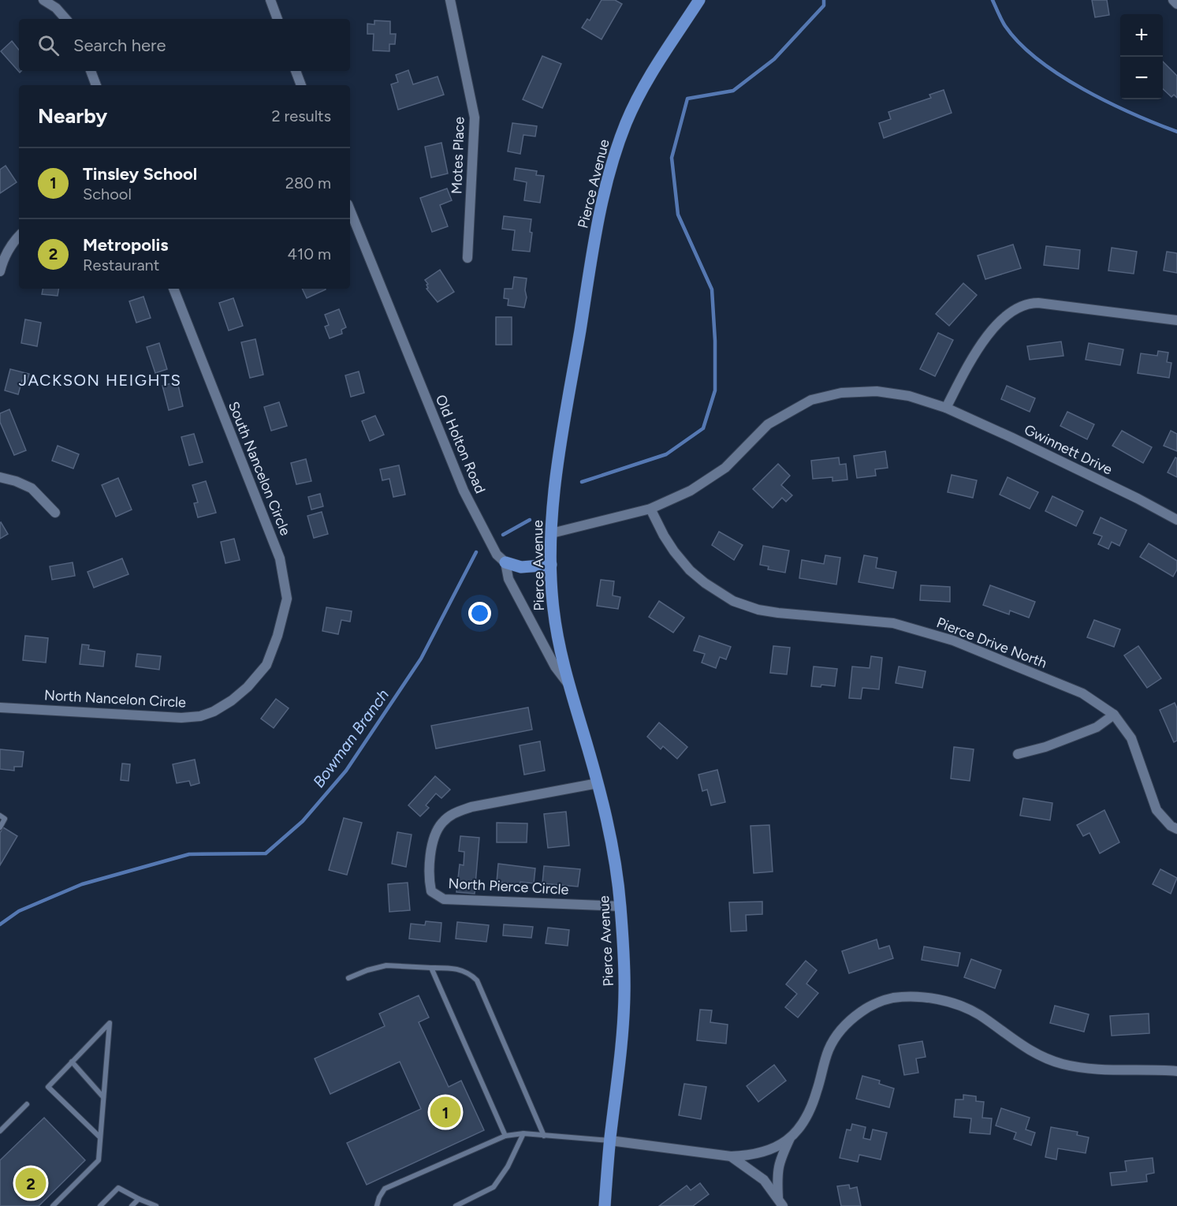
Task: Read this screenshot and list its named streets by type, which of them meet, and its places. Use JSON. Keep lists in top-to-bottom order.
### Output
{
  "streets": {
    "main road": ["Pierce Avenue"],
    "street": [
      "Motes Place",
      "Old Holton Road",
      "Gwinnett Drive",
      "South Nancelon Circle",
      "Pierce Drive North",
      "North Nancelon Circle",
      "North Pierce Circle"
    ]
  },
  "crossings": [
    ["Pierce Avenue", "Old Holton Road"],
    ["Pierce Avenue", "Gwinnett Drive"],
    ["Pierce Avenue", "North Pierce Circle"],
    ["Gwinnett Drive", "Pierce Drive North"],
    ["South Nancelon Circle", "North Nancelon Circle"]
  ],
  "districts": ["JACKSON HEIGHTS"],
  "water": ["Bowman Branch"],
  "page": {
    "map_buttons": ["+", "−"],
    "search": "Search here",
    "heading": ["Nearby", "2 results"],
    "list": [
      {
        "mark": "1",
        "name": "Tinsley School",
        "note": "School",
        "value": "280 m"
      },
      {
        "mark": "2",
        "name": "Metropolis",
        "note": "Restaurant",
        "value": "410 m"
      }
    ],
    "pins": ["1", "2"]
  }
}
